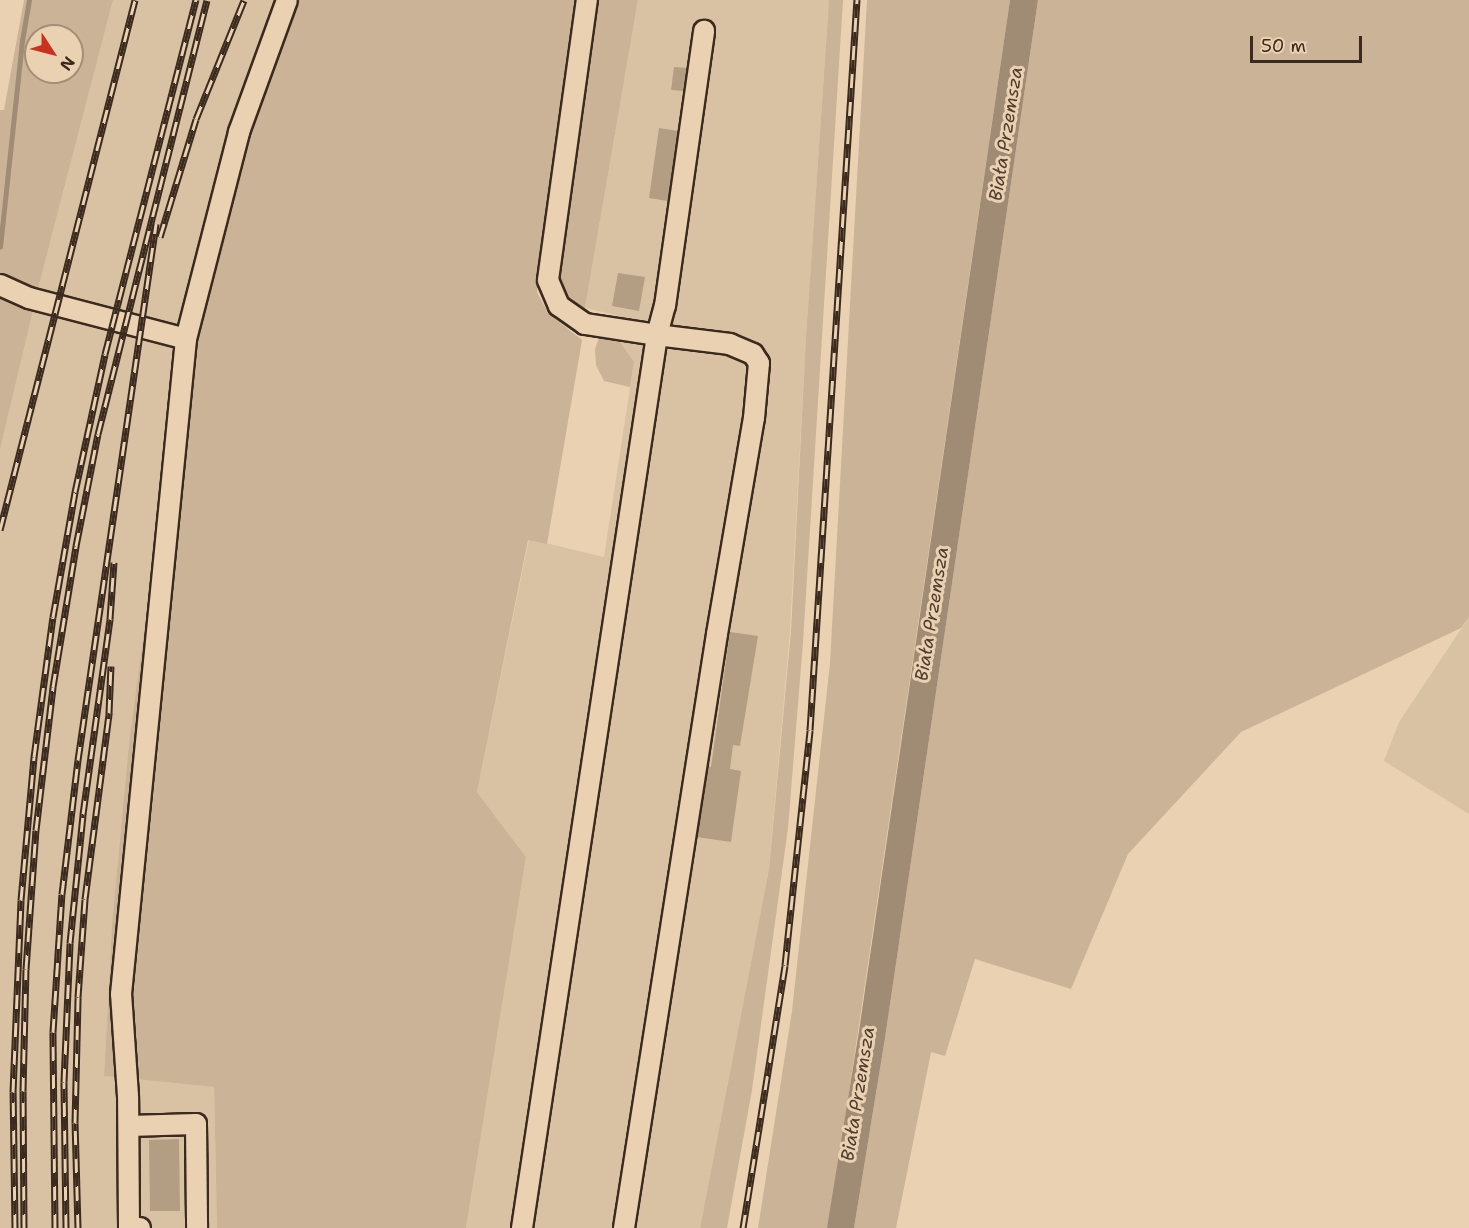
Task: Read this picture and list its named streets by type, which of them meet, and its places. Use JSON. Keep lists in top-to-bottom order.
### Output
{
  "water": ["Biała Przemsza"],
  "scale_bar": "50 m",
  "north": "bottom right"
}
